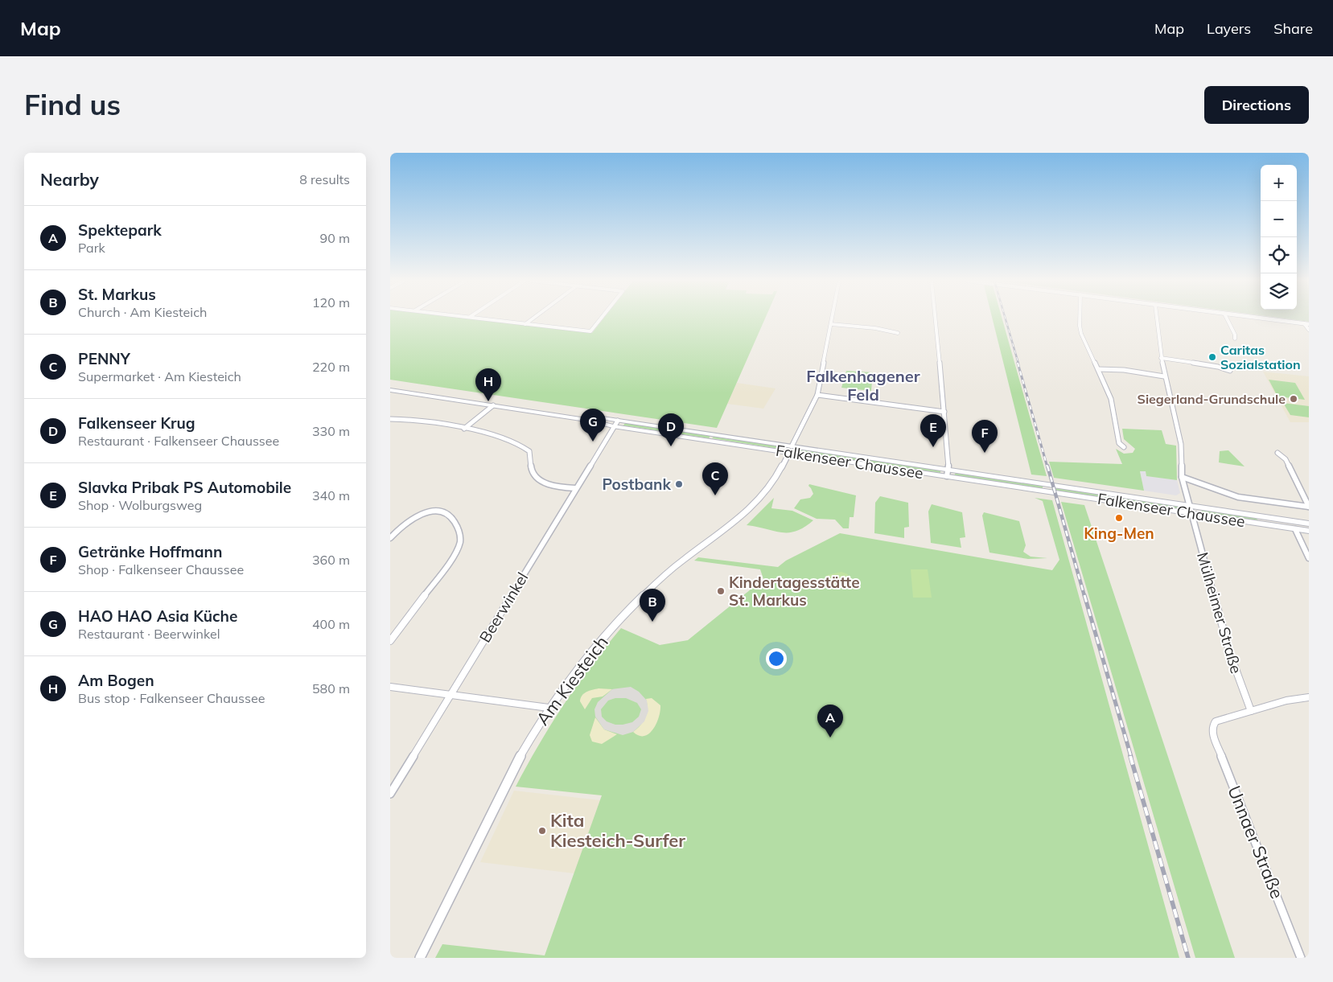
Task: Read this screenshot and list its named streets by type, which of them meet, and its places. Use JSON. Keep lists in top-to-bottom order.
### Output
{
  "streets": {
    "main road": ["Falkenseer Chaussee"],
    "street": [
      "Beerwinkel",
      "Mülheimer Straße",
      "Am Kiesteich",
      "Unnaer Straße"
    ]
  },
  "crossings": [
    ["Falkenseer Chaussee", "Beerwinkel"],
    ["Falkenseer Chaussee", "Mülheimer Straße"],
    ["Falkenseer Chaussee", "Am Kiesteich"],
    ["Mülheimer Straße", "Unnaer Straße"]
  ],
  "districts": ["Falkenhagener Feld"],
  "places": [
    "Caritas Sozialstation",
    "Siegerland-Grundschule",
    "Postbank",
    "King-Men",
    "Kindertagesstätte St. Markus",
    "Kita Kiesteich-Surfer"
  ],
  "page": {
    "header": "Map",
    "nav": ["Map", "Layers", "Share"],
    "buttons": "Directions",
    "title": "Find us",
    "heading": ["Nearby", "8 results"],
    "map_buttons": ["+", "−"],
    "list": [
      {
        "mark": "A",
        "name": "Spektepark",
        "note": "Park",
        "value": "90 m"
      },
      {
        "mark": "B",
        "name": "St. Markus",
        "note": "Church · Am Kiesteich",
        "value": "120 m"
      },
      {
        "mark": "C",
        "name": "PENNY",
        "note": "Supermarket · Am Kiesteich",
        "value": "220 m"
      },
      {
        "mark": "D",
        "name": "Falkenseer Krug",
        "note": "Restaurant · Falkenseer Chaussee",
        "value": "330 m"
      },
      {
        "mark": "E",
        "name": "Slavka Pribak PS Automobile",
        "note": "Shop · Wolburgsweg",
        "value": "340 m"
      },
      {
        "mark": "F",
        "name": "Getränke Hoffmann",
        "note": "Shop · Falkenseer Chaussee",
        "value": "360 m"
      },
      {
        "mark": "G",
        "name": "HAO HAO Asia Küche",
        "note": "Restaurant · Beerwinkel",
        "value": "400 m"
      },
      {
        "mark": "H",
        "name": "Am Bogen",
        "note": "Bus stop · Falkenseer Chaussee",
        "value": "580 m"
      }
    ],
    "pins": [
      "H",
      "G",
      "D",
      "E",
      "F",
      "C",
      "B",
      "A"
    ]
  }
}
